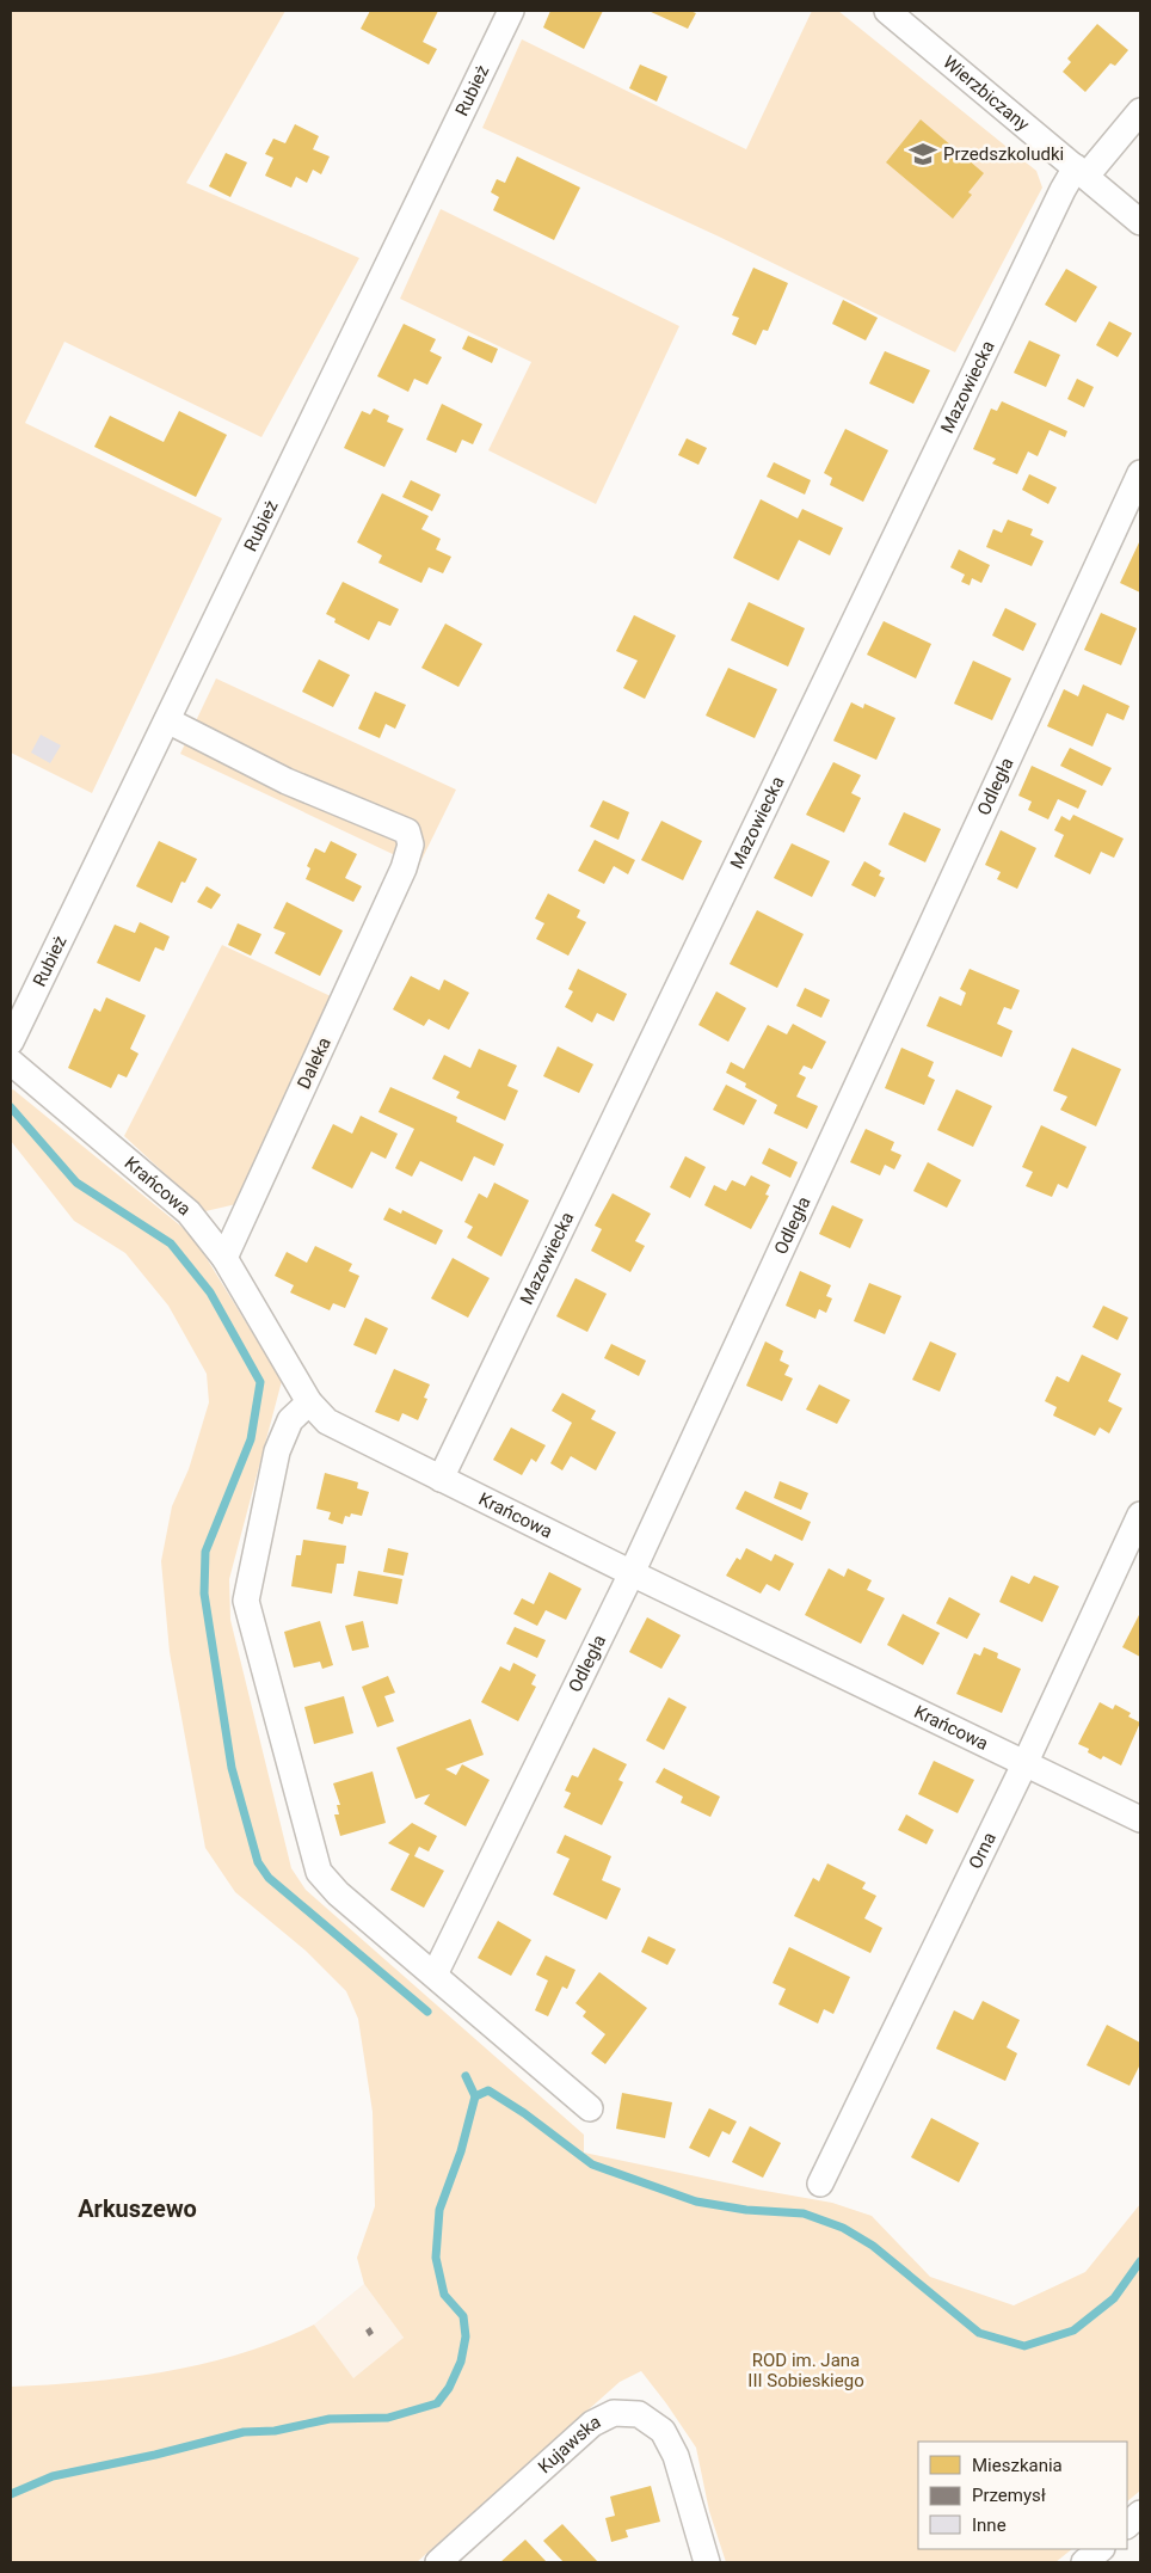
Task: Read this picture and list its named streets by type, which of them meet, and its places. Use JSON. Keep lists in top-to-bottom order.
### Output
{
  "streets": {
    "street": [
      "Rubież",
      "Wierzbiczany",
      "Mazowiecka",
      "Odległa",
      "Daleka",
      "Krańcowa",
      "Orna",
      "Kujawska"
    ]
  },
  "crossings": [
    ["Rubież", "Daleka"],
    ["Wierzbiczany", "Mazowiecka"],
    ["Mazowiecka", "Krańcowa"],
    ["Odległa", "Krańcowa"],
    ["Daleka", "Krańcowa"],
    ["Krańcowa", "Orna"]
  ],
  "districts": ["Arkuszewo"],
  "parks": ["ROD im. Jana III Sobieskiego"],
  "places": {
    "school or university": ["Przedszkoludki"]
  },
  "legend": ["Mieszkania", "Przemysł", "Inne"]
}
